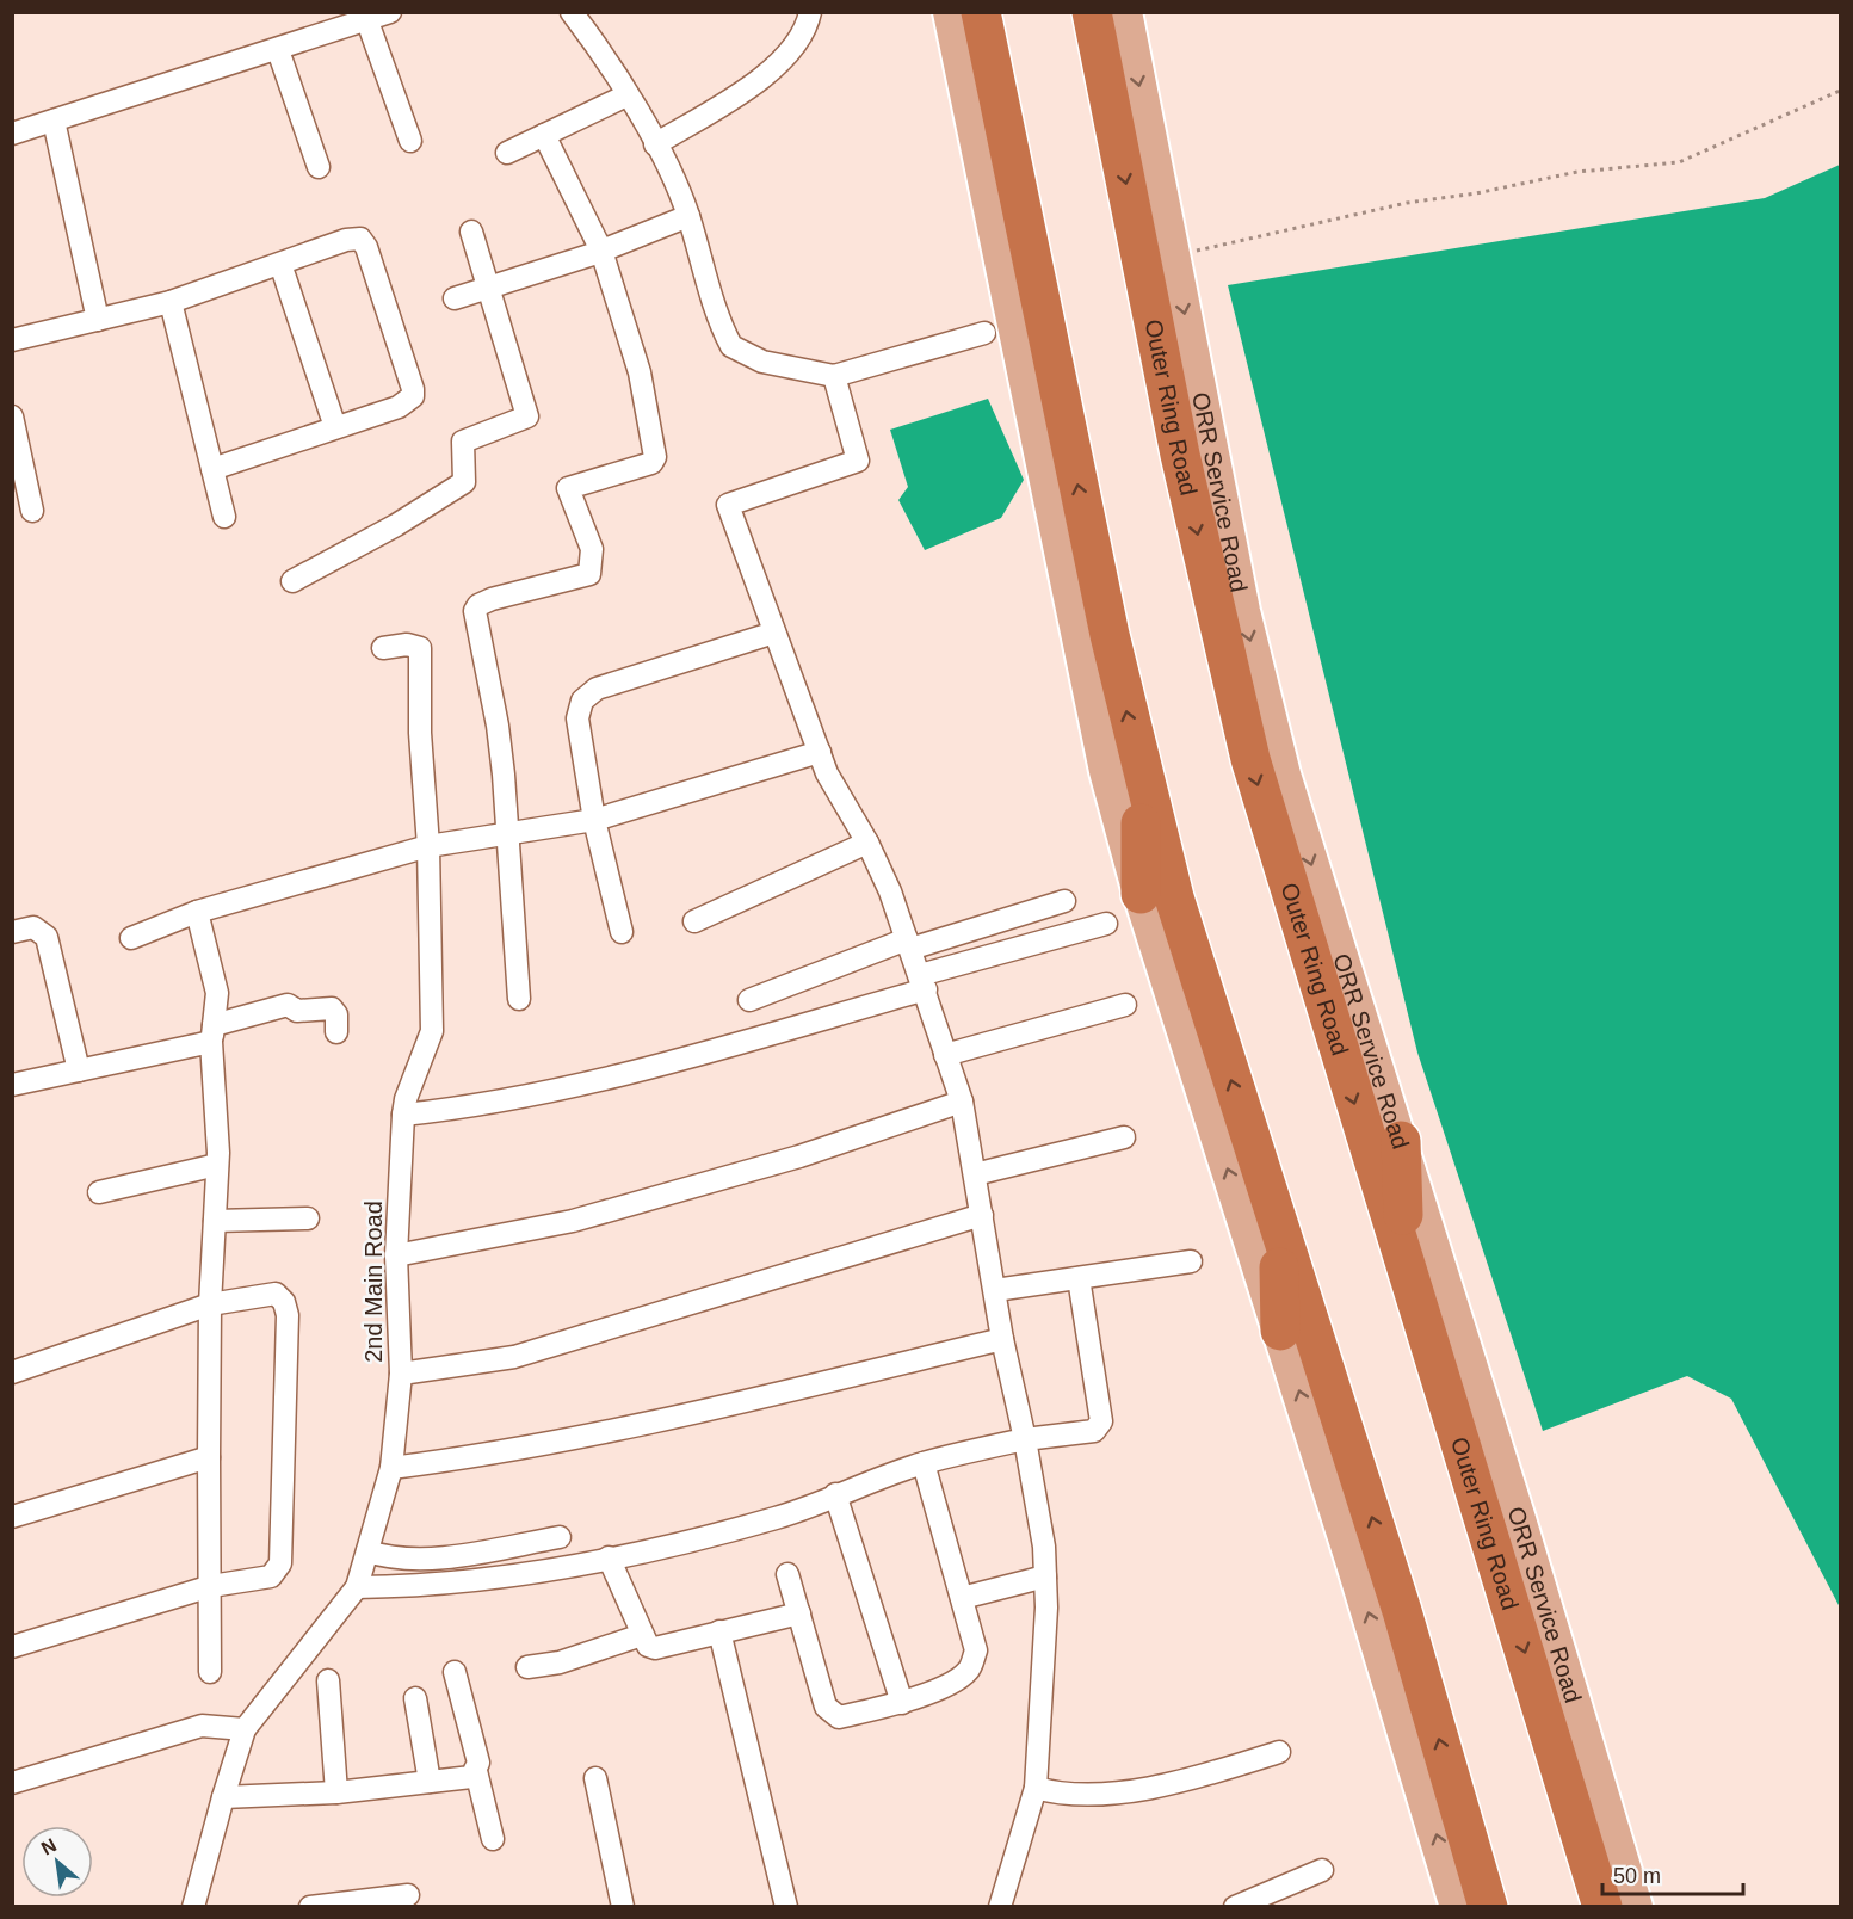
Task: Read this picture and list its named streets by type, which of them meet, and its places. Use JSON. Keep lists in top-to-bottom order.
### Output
{
  "streets": {
    "highway": ["Outer Ring Road"],
    "main road": ["ORR Service Road"],
    "street": ["2nd Main Road"]
  },
  "scale_bar": "50 m",
  "north": "top left"
}
